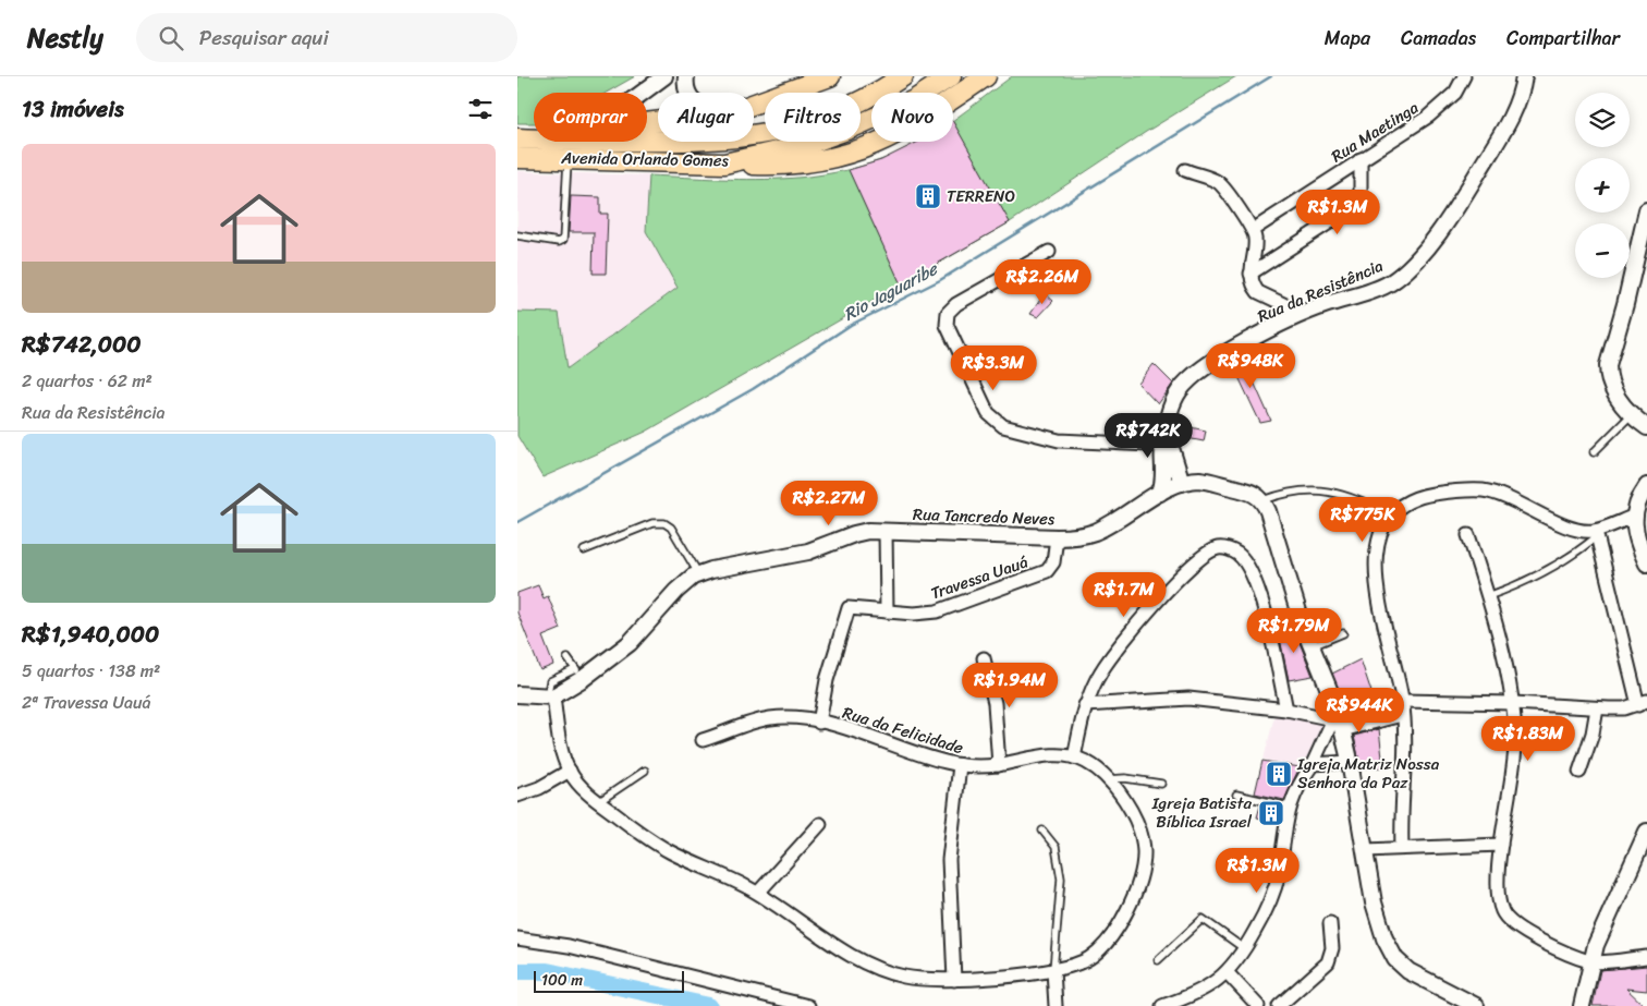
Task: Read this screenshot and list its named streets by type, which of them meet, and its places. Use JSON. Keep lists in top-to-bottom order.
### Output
{
  "streets": {
    "main road": ["Avenida Orlando Gomes"],
    "street": [
      "Rua Maetinga",
      "Rua da Resistência",
      "Rua Tancredo Neves",
      "Travessa Uauá",
      "Rua da Felicidade"
    ]
  },
  "crossings": [
    ["Rua da Resistência", "Rua Tancredo Neves"],
    ["Rua Tancredo Neves", "Travessa Uauá"],
    ["Travessa Uauá", "Rua da Felicidade"]
  ],
  "water": ["Rio Jaguaribe"],
  "places": {
    "building": ["TERRENO", "Igreja Matriz Nossa Senhora da Paz", "Igreja Batista Bíblica Israel"]
  },
  "scale_bar": "100 m",
  "page": {
    "header": "Nestly",
    "search": "Pesquisar aqui",
    "nav": ["Mapa", "Camadas", "Compartilhar"],
    "heading": "13 imóveis",
    "map_buttons": ["+", "−"],
    "chip": [
      "Comprar",
      "Alugar",
      "Filtros",
      "Novo"
    ],
    "list": [
      {
        "name": "R$742,000",
        "note": "2 quartos · 62 m² · Rua da Resistência"
      },
      {
        "name": "R$1,940,000",
        "note": "5 quartos · 138 m² · 2ª Travessa Uauá"
      }
    ],
    "price": [
      "R$1.3M",
      "R$2.26M",
      "R$948K",
      "R$3.3M",
      "R$742K",
      "R$2.27M",
      "R$775K",
      "R$1.7M",
      "R$1.79M",
      "R$1.94M",
      "R$944K",
      "R$1.83M",
      "R$1.3M"
    ],
    "scale": "100 m"
  }
}
